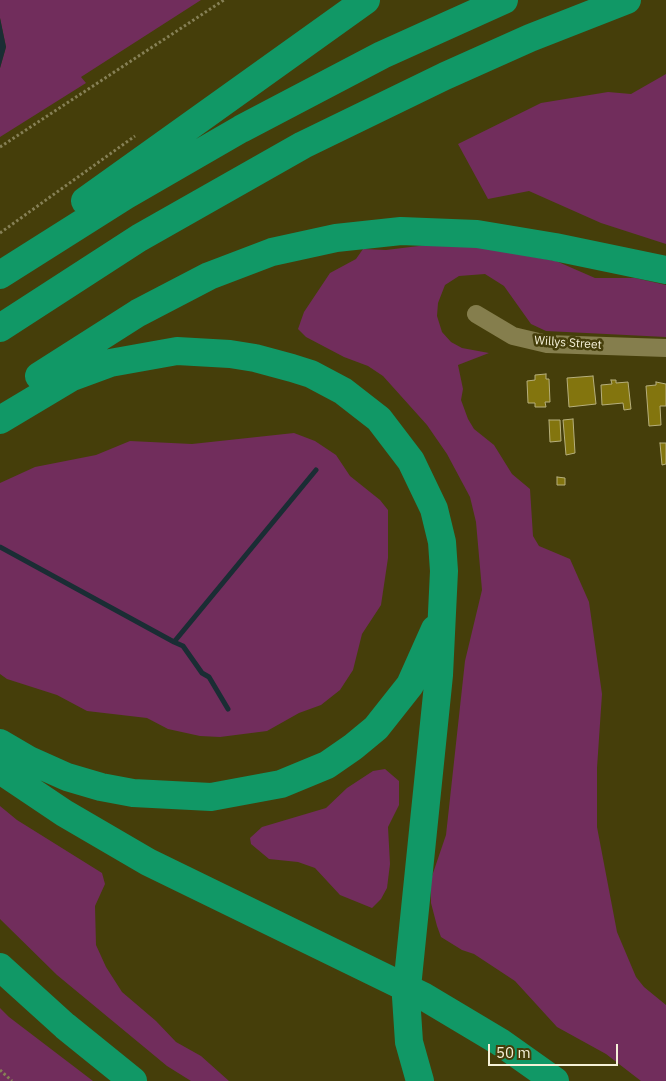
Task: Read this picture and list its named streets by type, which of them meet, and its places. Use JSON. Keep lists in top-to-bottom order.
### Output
{
  "streets": {
    "street": ["Willys Street"]
  },
  "scale_bar": "50 m"
}
